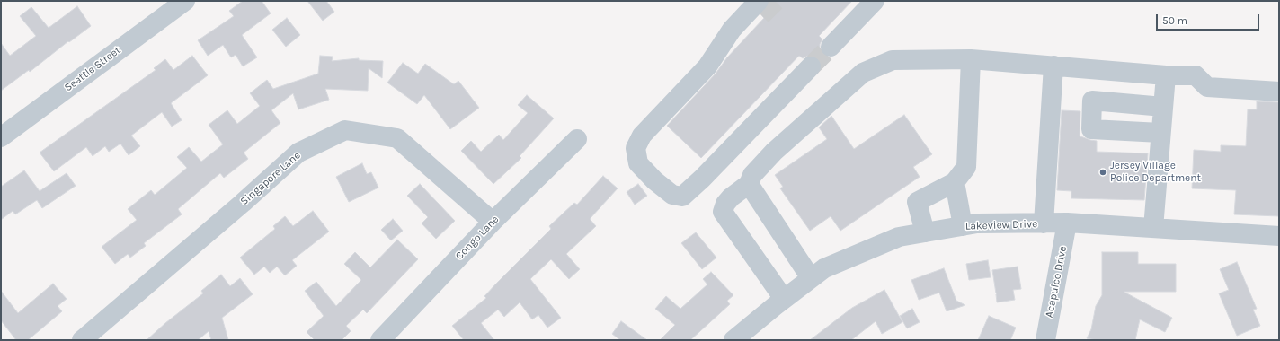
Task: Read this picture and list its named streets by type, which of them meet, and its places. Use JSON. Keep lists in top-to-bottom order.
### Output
{
  "streets": {
    "street": [
      "Seattle Street",
      "Singapore Lane",
      "Lakeview Drive",
      "Congo Lane",
      "Acapulco Drive"
    ]
  },
  "crossings": [
    ["Singapore Lane", "Congo Lane"],
    ["Lakeview Drive", "Acapulco Drive"]
  ],
  "places": ["Jersey Village Police Department"],
  "scale_bar": "50 m"
}
